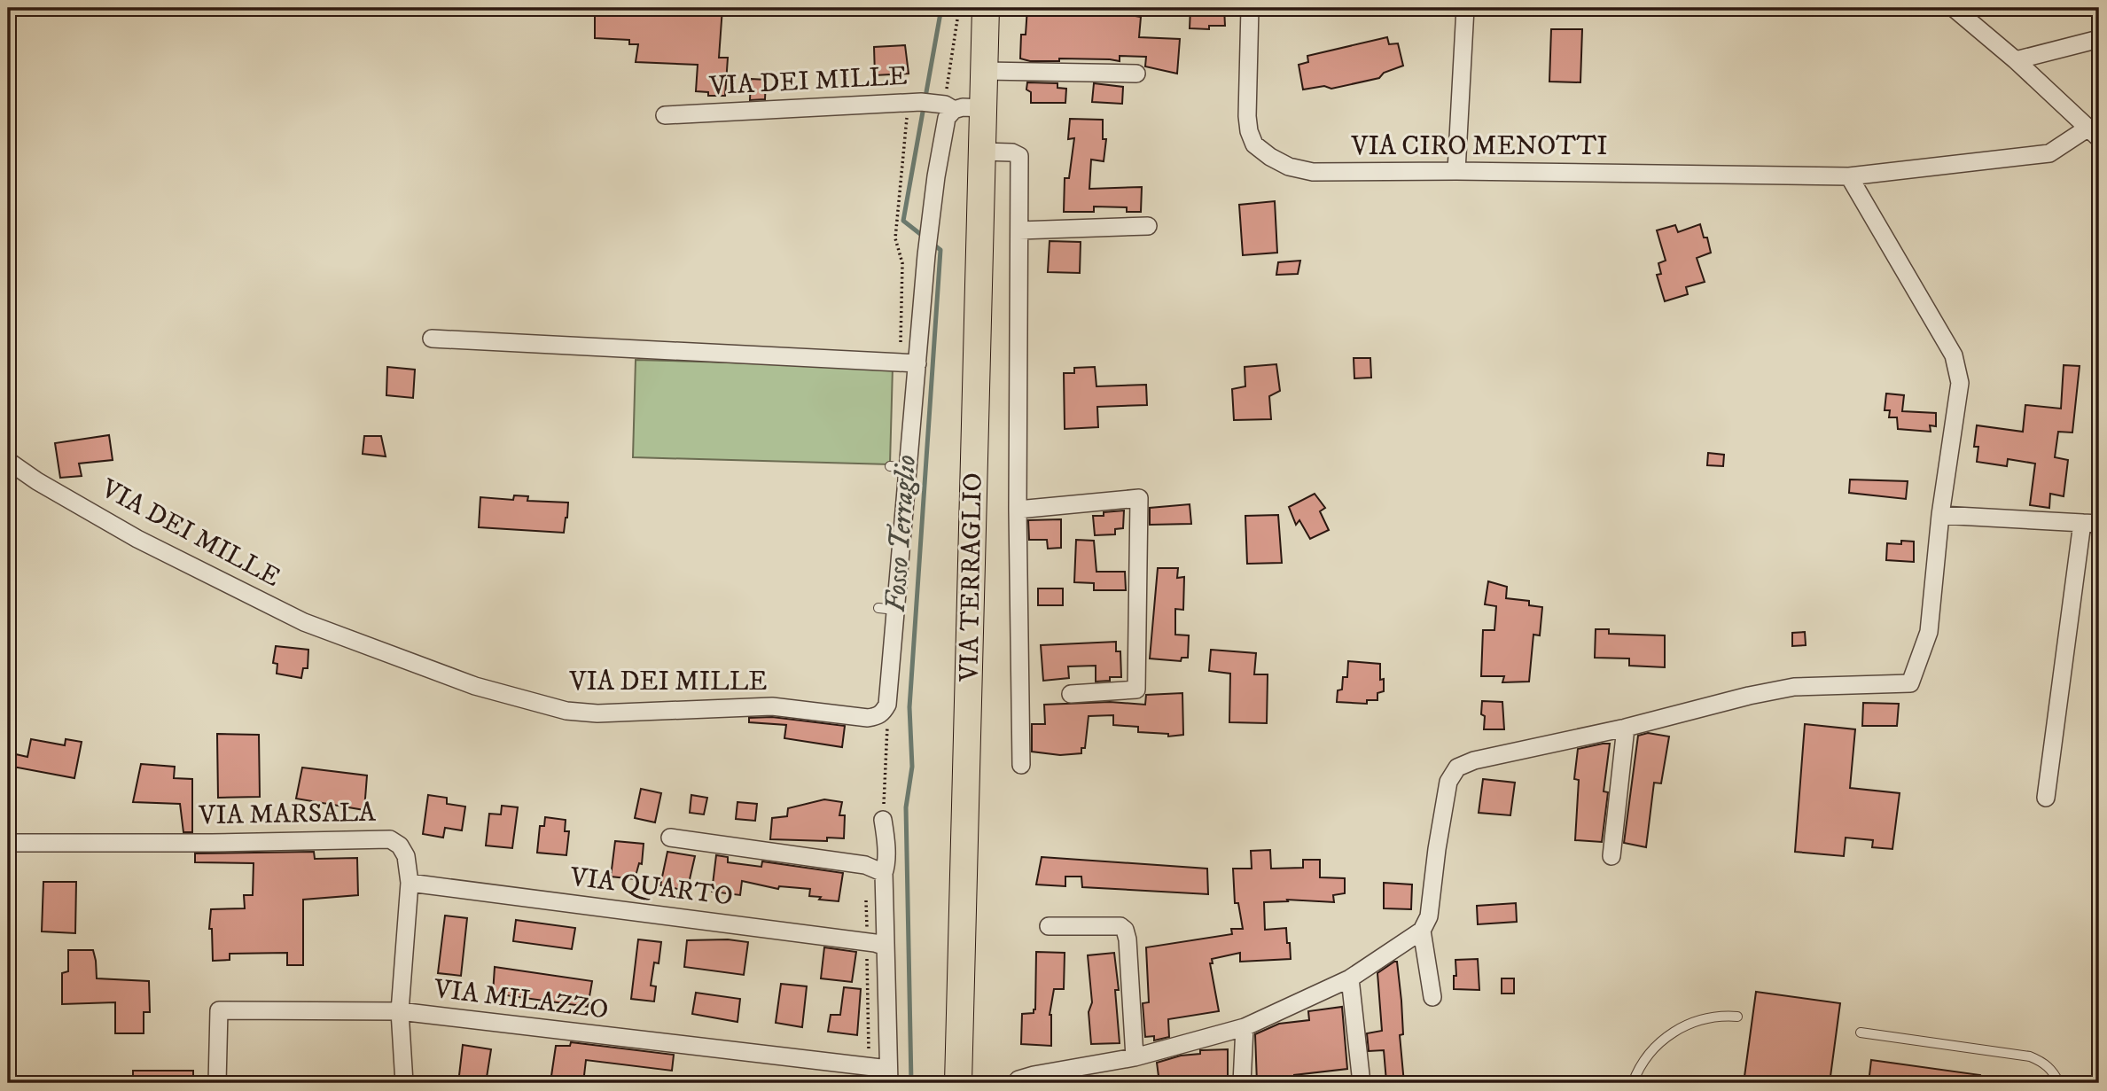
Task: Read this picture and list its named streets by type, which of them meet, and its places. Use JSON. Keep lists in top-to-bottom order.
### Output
{
  "streets": {
    "main road": ["VIA TERRAGLIO"],
    "street": [
      "VIA DEI MILLE",
      "VIA CIRO MENOTTI",
      "VIA MARSALA",
      "VIA QUARTO",
      "VIA MILAZZO"
    ]
  },
  "crossings": [
    ["VIA DEI MILLE", "VIA TERRAGLIO"],
    ["VIA MARSALA", "VIA QUARTO"],
    ["VIA MARSALA", "VIA MILAZZO"]
  ],
  "water": ["Fosso Terraglio"]
}
